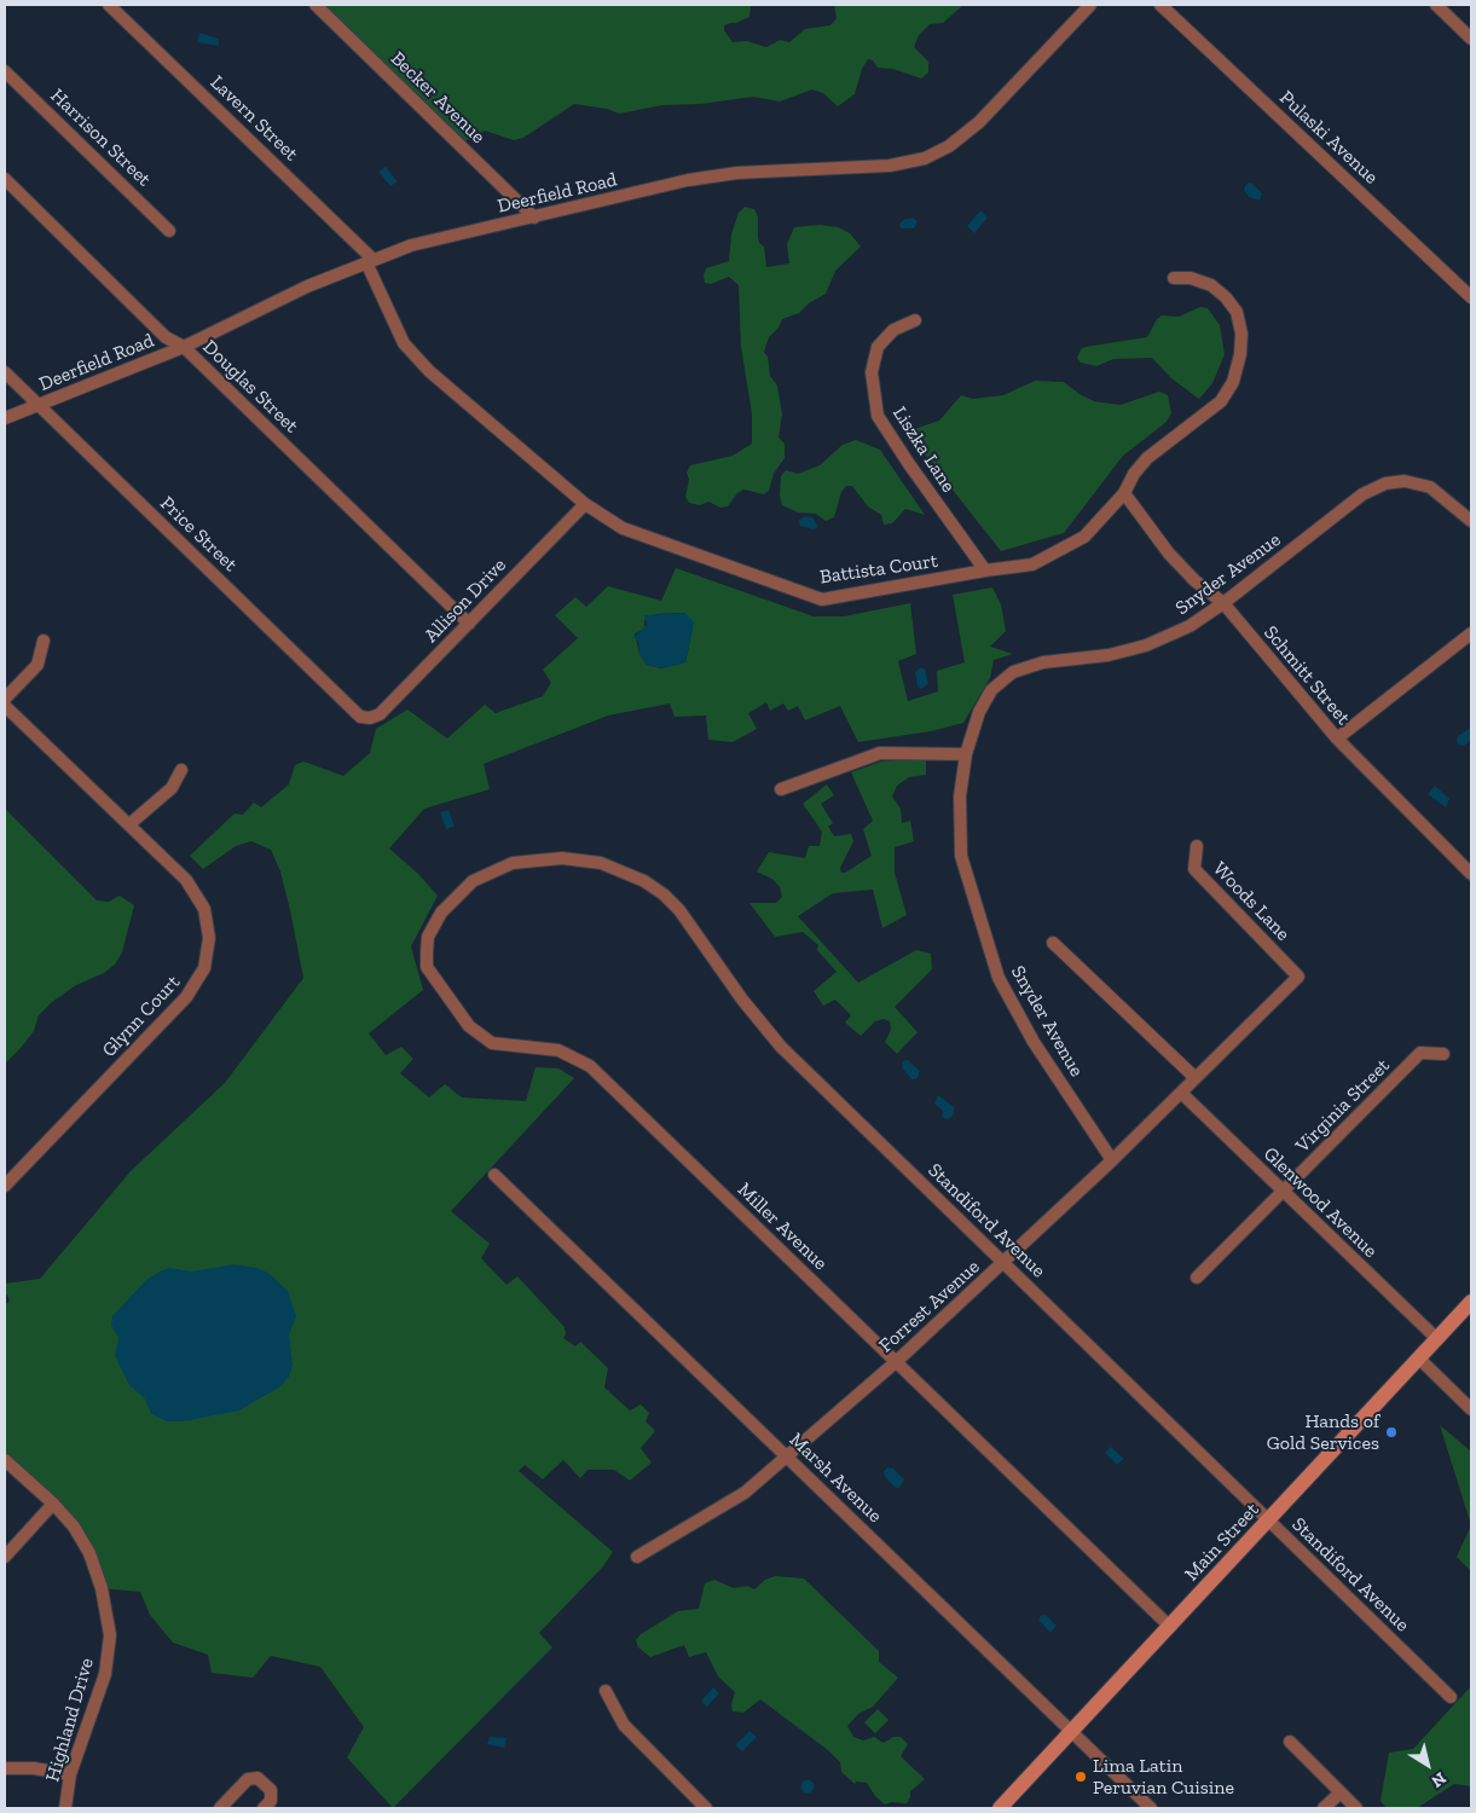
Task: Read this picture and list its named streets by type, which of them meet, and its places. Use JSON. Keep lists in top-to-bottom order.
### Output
{
  "streets": {
    "main road": ["Main Street"],
    "street": [
      "Becker Avenue",
      "Lavern Street",
      "Harrison Street",
      "Pulaski Avenue",
      "Deerfield Road",
      "Douglas Street",
      "Liszka Lane",
      "Price Street",
      "Battista Court",
      "Snyder Avenue",
      "Allison Drive",
      "Schmitt Street",
      "Woods Lane",
      "Glynn Court",
      "Virginia Street",
      "Glenwood Avenue",
      "Standiford Avenue",
      "Miller Avenue",
      "Forrest Avenue",
      "Marsh Avenue",
      "Highland Drive"
    ]
  },
  "crossings": [
    ["Becker Avenue", "Deerfield Road"],
    ["Lavern Street", "Deerfield Road"],
    ["Lavern Street", "Battista Court"],
    ["Deerfield Road", "Douglas Street"],
    ["Deerfield Road", "Price Street"],
    ["Deerfield Road", "Battista Court"],
    ["Douglas Street", "Allison Drive"],
    ["Liszka Lane", "Battista Court"],
    ["Price Street", "Allison Drive"],
    ["Battista Court", "Allison Drive"],
    ["Battista Court", "Schmitt Street"],
    ["Snyder Avenue", "Schmitt Street"],
    ["Snyder Avenue", "Forrest Avenue"],
    ["Woods Lane", "Forrest Avenue"],
    ["Virginia Street", "Glenwood Avenue"],
    ["Glenwood Avenue", "Forrest Avenue"],
    ["Glenwood Avenue", "Main Street"],
    ["Standiford Avenue", "Miller Avenue"],
    ["Standiford Avenue", "Forrest Avenue"],
    ["Standiford Avenue", "Main Street"],
    ["Miller Avenue", "Forrest Avenue"],
    ["Miller Avenue", "Main Street"],
    ["Forrest Avenue", "Marsh Avenue"],
    ["Marsh Avenue", "Main Street"]
  ],
  "places": ["Hands of Gold Services", "Lima Latin Peruvian Cuisine"],
  "north": "bottom right"
}
